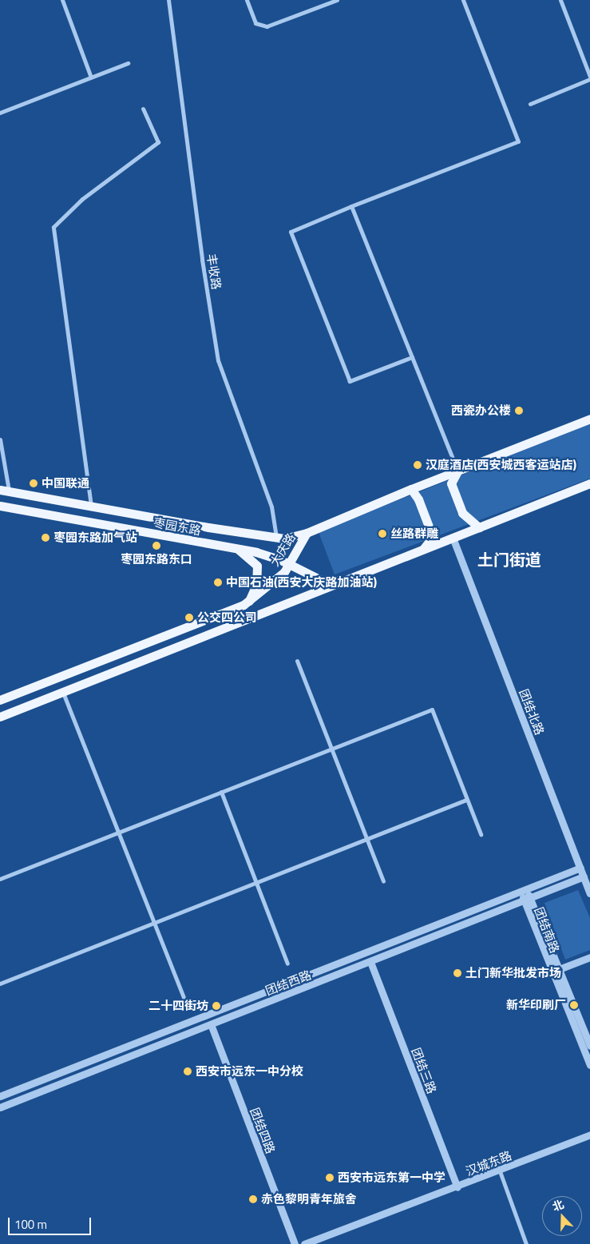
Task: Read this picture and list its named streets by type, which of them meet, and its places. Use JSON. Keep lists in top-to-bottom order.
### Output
{
  "streets": {
    "main road": ["枣园东路", "大庆路"],
    "street": [
      "丰收路",
      "团结北路",
      "团结南路",
      "团结西路",
      "团结三路",
      "团结四路",
      "汉城东路"
    ]
  },
  "crossings": [
    ["丰收路", "枣园东路"],
    ["枣园东路", "大庆路"],
    ["团结北路", "团结西路"],
    ["团结南路", "团结西路"],
    ["团结西路", "团结三路"],
    ["团结西路", "团结四路"],
    ["团结三路", "汉城东路"]
  ],
  "districts": ["土门街道"],
  "places": [
    "西瓷办公楼",
    "汉庭酒店(西安城西客运站店)",
    "中国联通",
    "丝路群雕",
    "枣园东路加气站",
    "枣园东路东口",
    "中国石油(西安大庆路加油站)",
    "公交四公司",
    "土门新华批发市场",
    "新华印刷厂",
    "二十四街坊",
    "西安市远东一中分校",
    "西安市远东第一中学",
    "赤色黎明青年旅舍"
  ],
  "scale_bar": "100 m",
  "north": "top"
}
